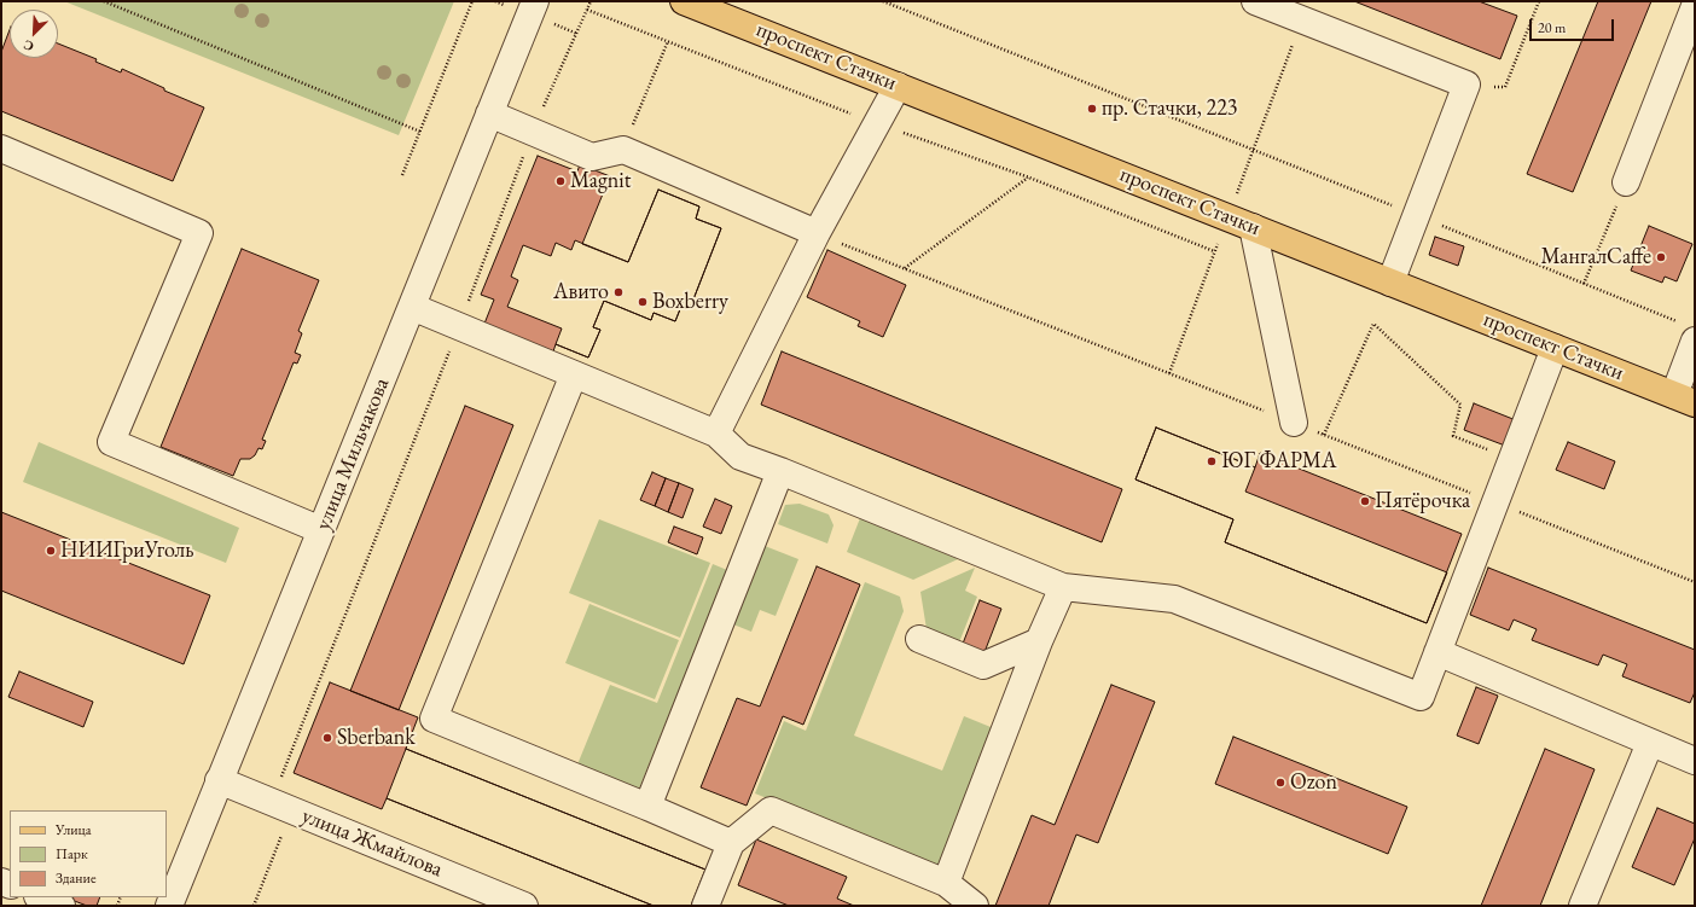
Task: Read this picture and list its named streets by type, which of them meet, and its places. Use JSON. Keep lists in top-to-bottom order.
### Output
{
  "streets": {
    "main road": ["проспект Стачки"],
    "street": ["улица Мильчакова", "улица Жмайлова"]
  },
  "crossings": [
    ["улица Мильчакова", "улица Жмайлова"]
  ],
  "places": [
    "пр. Стачки, 223",
    "Magnit",
    "МангалCaffe",
    "Авито",
    "Boxberry",
    "ЮГ ФАРМА",
    "Пятёрочка",
    "НИИГриУголь",
    "Sberbank",
    "Ozon"
  ],
  "legend": ["Улица", "Парк", "Здание"],
  "scale_bar": "20 m",
  "north": "bottom left"
}
